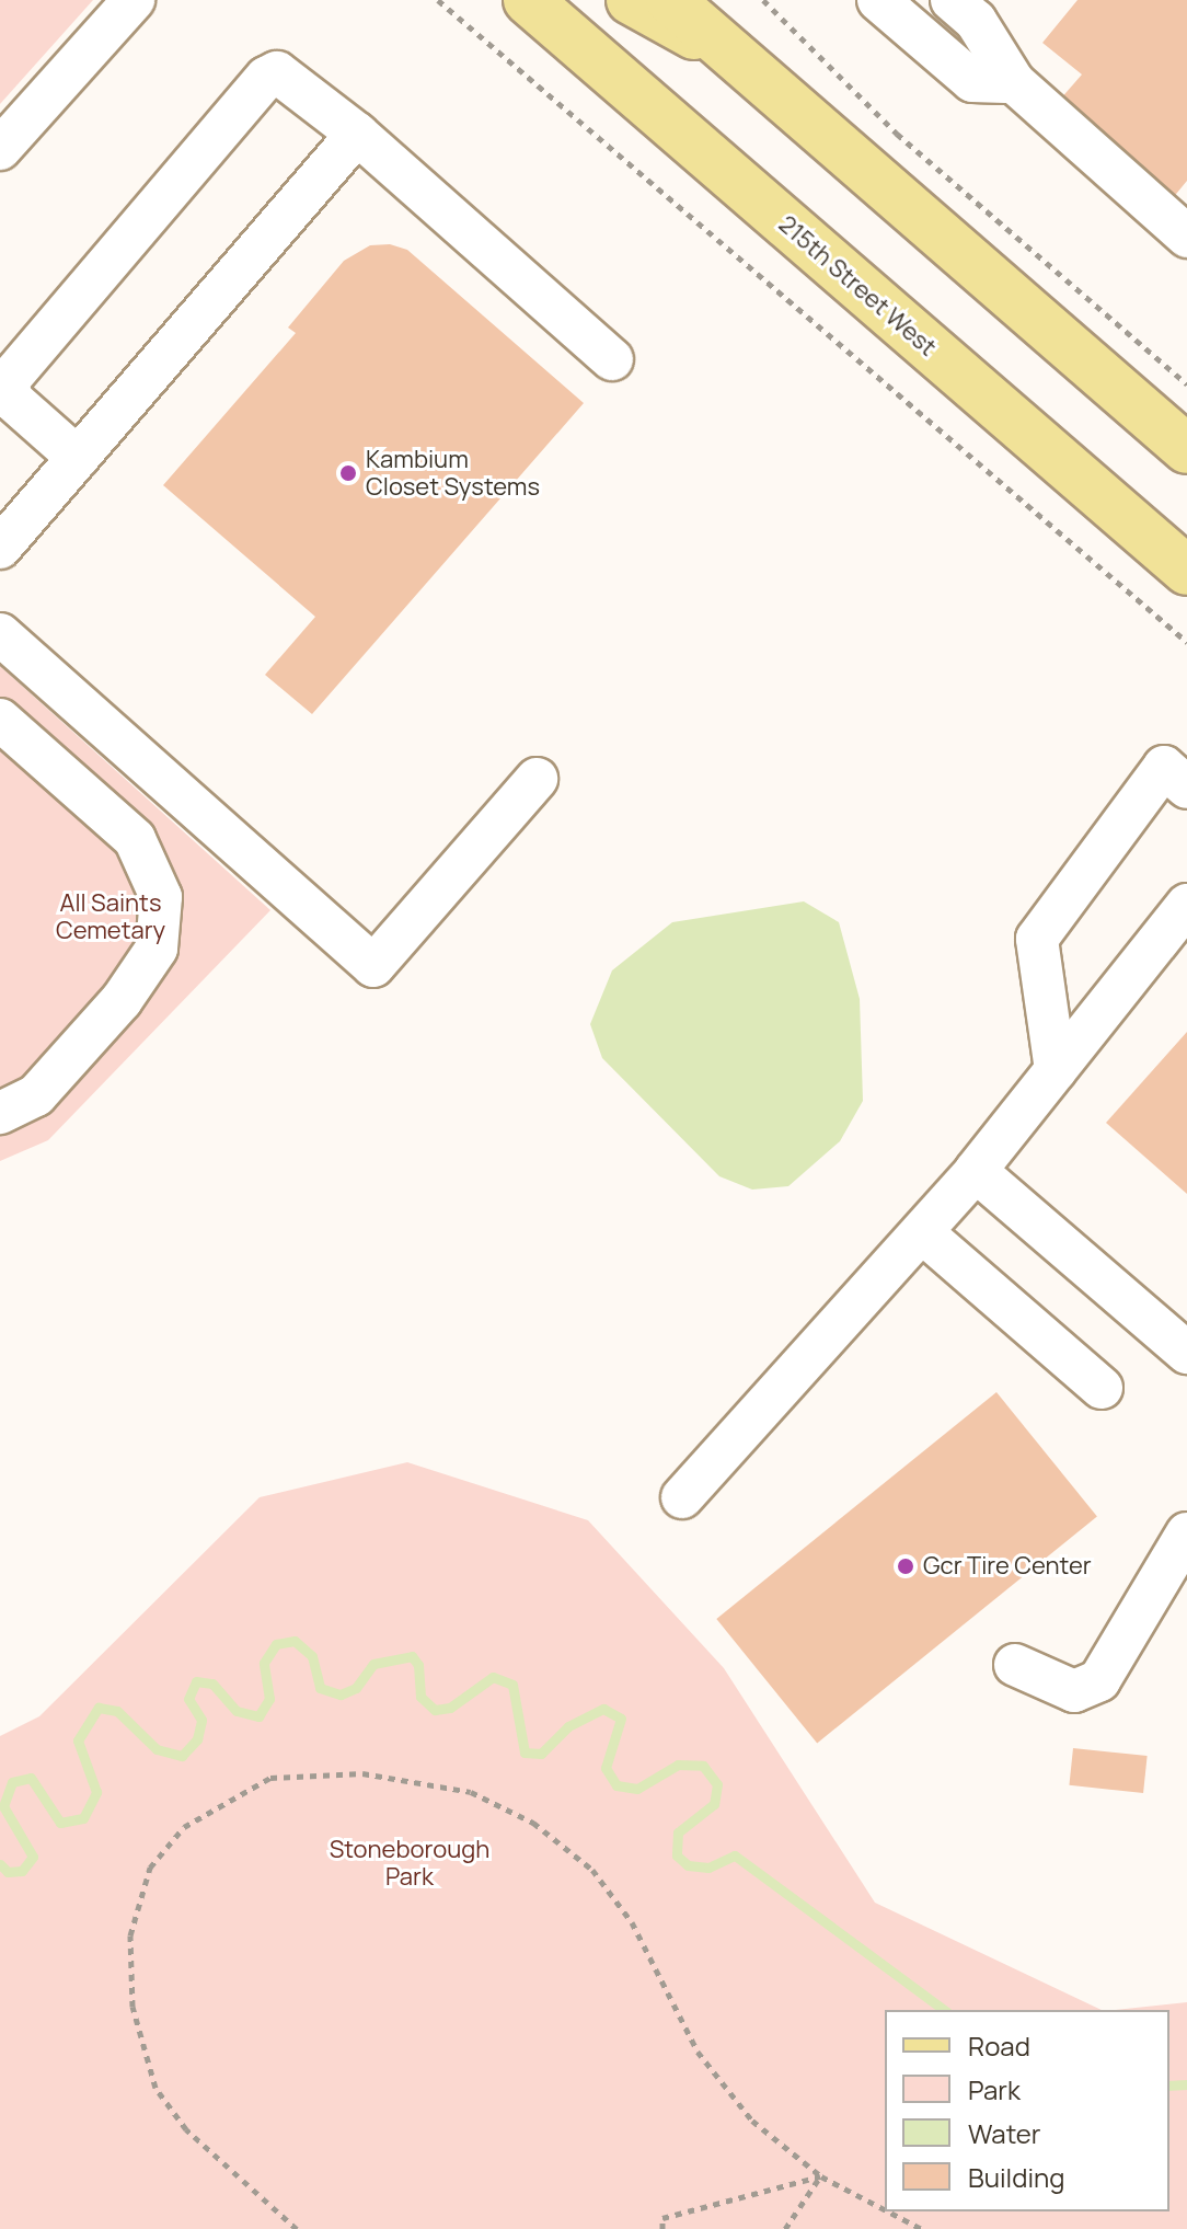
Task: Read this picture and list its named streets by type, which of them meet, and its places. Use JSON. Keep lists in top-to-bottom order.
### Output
{
  "streets": {
    "main road": ["215th Street West"]
  },
  "parks": ["All Saints Cemetary", "Stoneborough Park"],
  "places": ["Kambium Closet Systems", "Gcr Tire Center"],
  "legend": [
    "Road",
    "Park",
    "Water",
    "Building"
  ]
}
